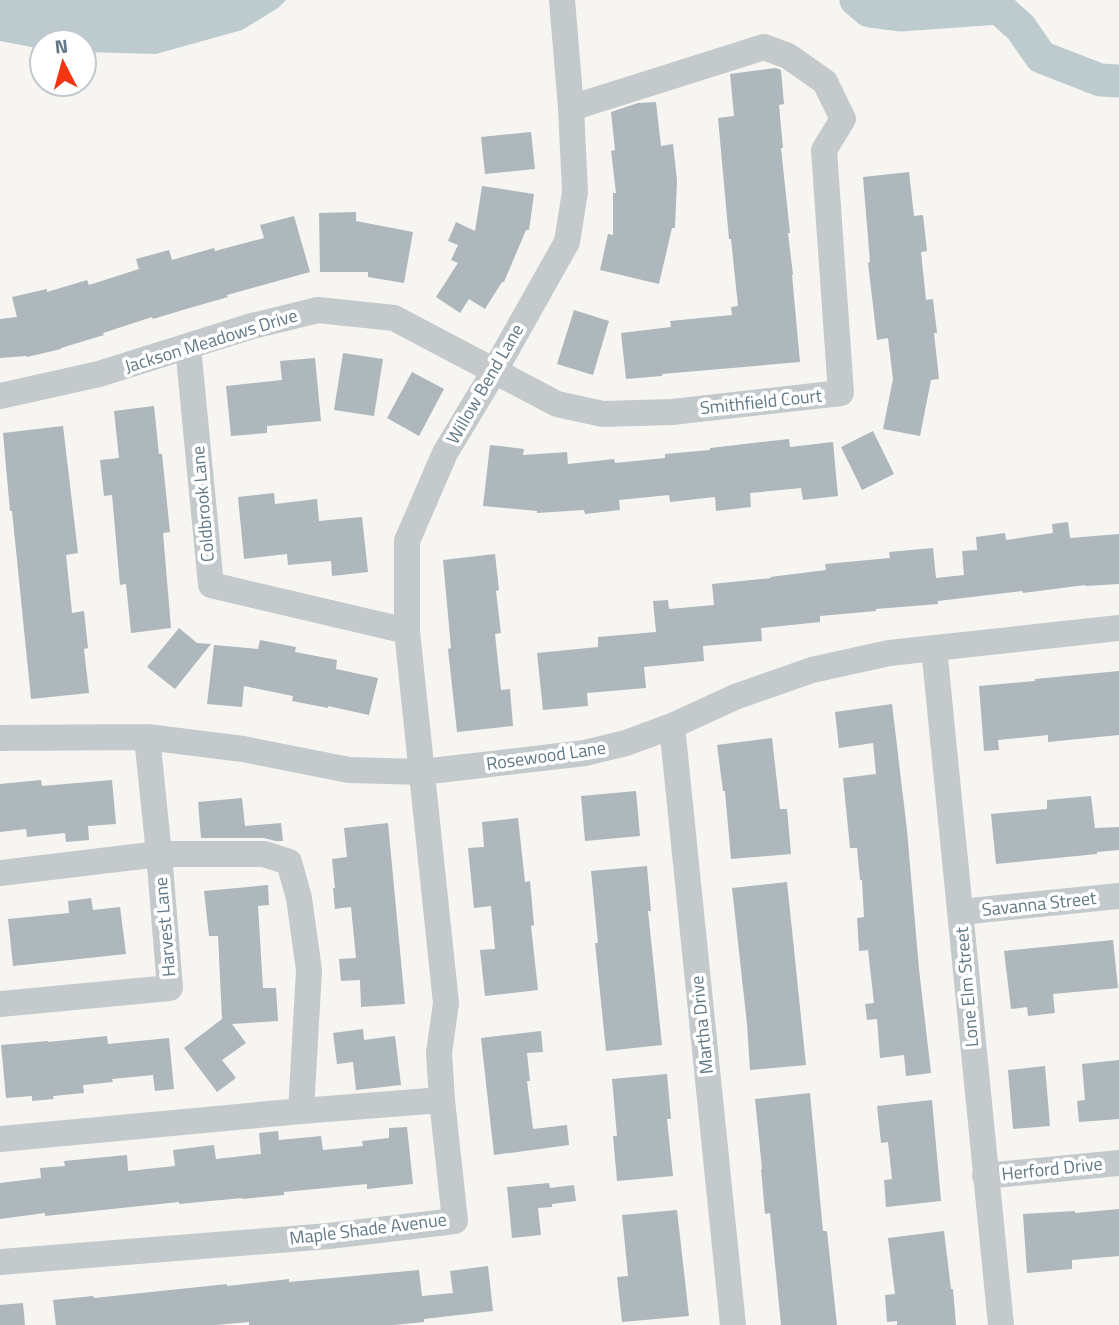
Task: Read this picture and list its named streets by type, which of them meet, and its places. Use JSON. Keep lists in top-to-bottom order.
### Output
{
  "streets": {
    "street": [
      "Jackson Meadows Drive",
      "Willow Bend Lane",
      "Smithfield Court",
      "Coldbrook Lane",
      "Rosewood Lane",
      "Savanna Street",
      "Harvest Lane",
      "Lone Elm Street",
      "Martha Drive",
      "Herford Drive",
      "Maple Shade Avenue"
    ]
  },
  "crossings": [
    ["Jackson Meadows Drive", "Willow Bend Lane"],
    ["Jackson Meadows Drive", "Smithfield Court"],
    ["Jackson Meadows Drive", "Coldbrook Lane"],
    ["Willow Bend Lane", "Smithfield Court"],
    ["Willow Bend Lane", "Coldbrook Lane"],
    ["Willow Bend Lane", "Rosewood Lane"],
    ["Willow Bend Lane", "Maple Shade Avenue"],
    ["Rosewood Lane", "Harvest Lane"],
    ["Rosewood Lane", "Lone Elm Street"],
    ["Rosewood Lane", "Martha Drive"],
    ["Rosewood Lane", "Maple Shade Avenue"],
    ["Savanna Street", "Lone Elm Street"],
    ["Lone Elm Street", "Herford Drive"]
  ],
  "north": "top"
}
